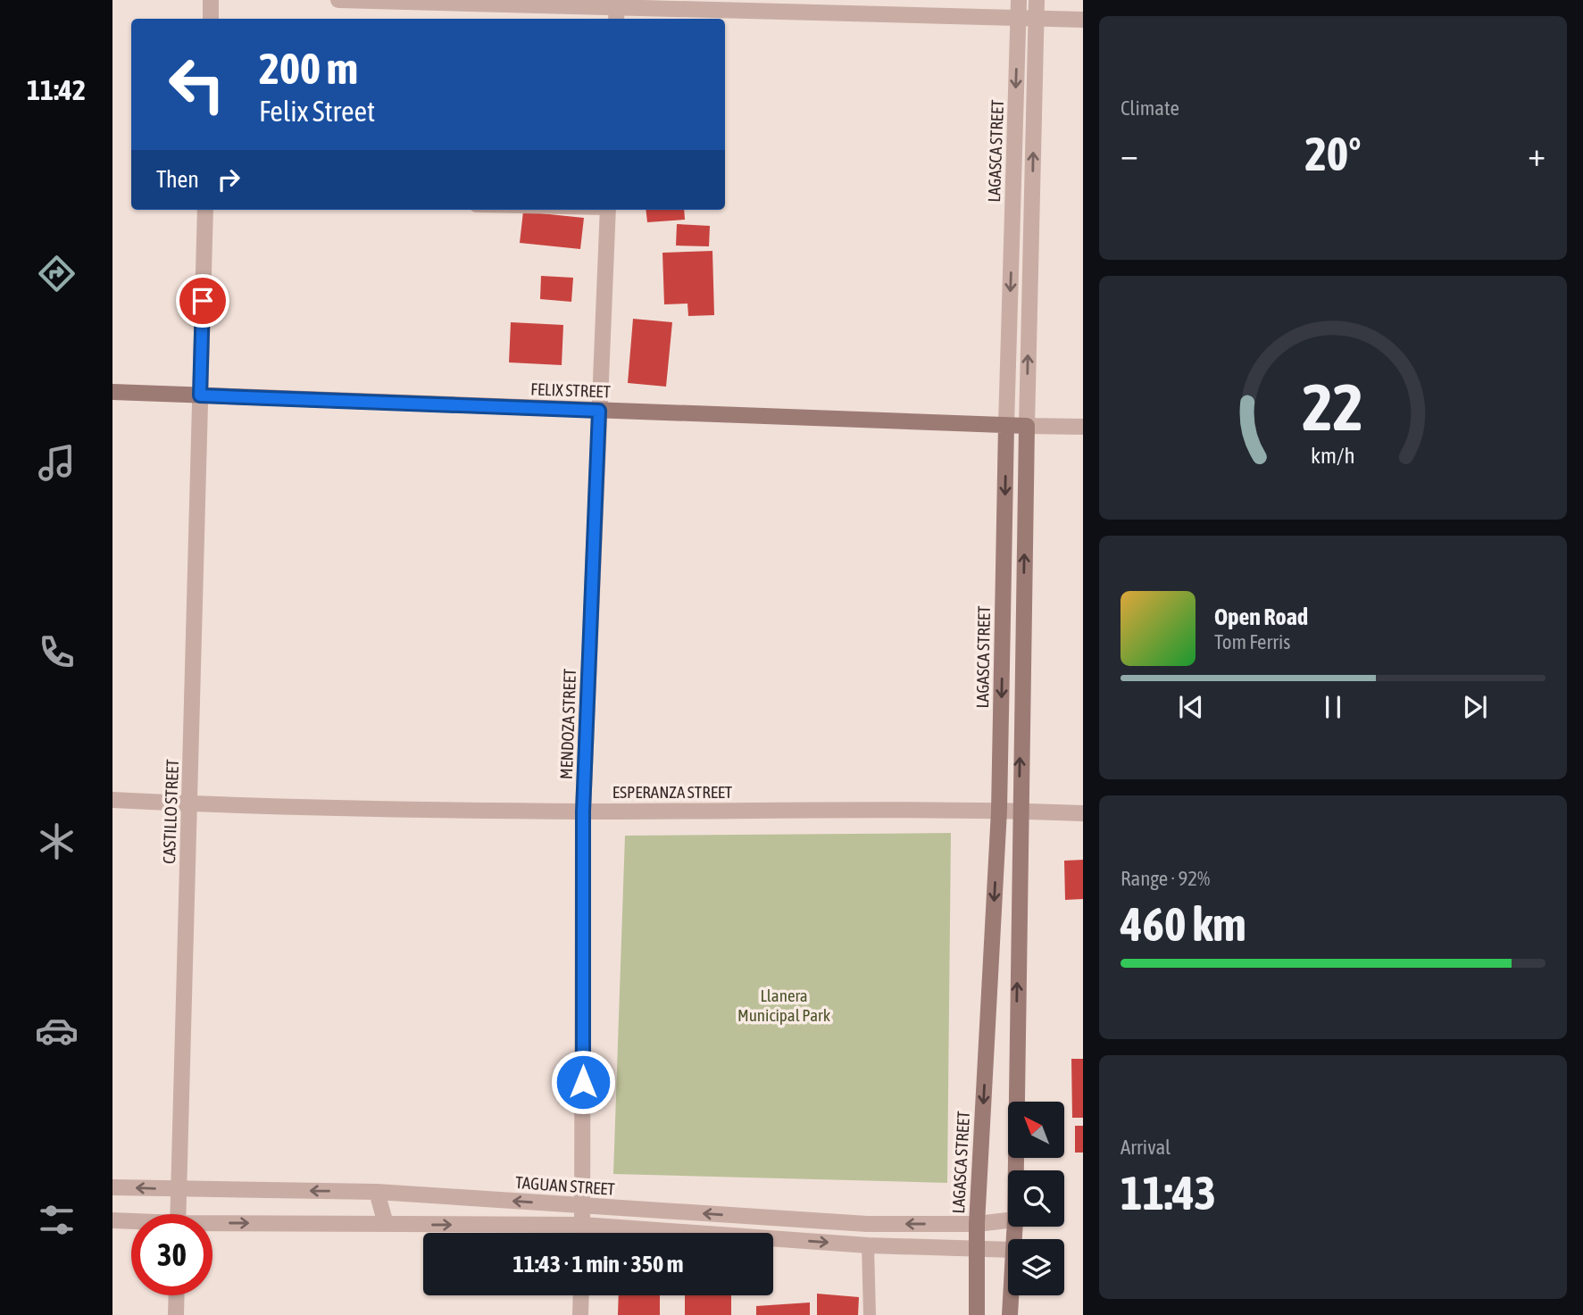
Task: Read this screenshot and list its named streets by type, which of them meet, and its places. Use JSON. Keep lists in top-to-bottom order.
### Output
{
  "streets": {
    "main road": ["LAGASCA STREET", "FELIX STREET"],
    "street": [
      "MENDOZA STREET",
      "ESPERANZA STREET",
      "CASTILLO STREET",
      "TAGUAN STREET"
    ]
  },
  "crossings": [
    ["LAGASCA STREET", "FELIX STREET"],
    ["LAGASCA STREET", "ESPERANZA STREET"],
    ["LAGASCA STREET", "TAGUAN STREET"],
    ["FELIX STREET", "MENDOZA STREET"],
    ["FELIX STREET", "CASTILLO STREET"],
    ["MENDOZA STREET", "ESPERANZA STREET"],
    ["MENDOZA STREET", "TAGUAN STREET"],
    ["ESPERANZA STREET", "CASTILLO STREET"],
    ["CASTILLO STREET", "TAGUAN STREET"]
  ],
  "parks": ["Llanera Municipal Park"],
  "north": "top left",
  "page": {
    "tabs": "11:42",
    "tile": [
      "Climate",
      ["Range · 92%", "460 km"],
      ["Arrival", "11:43"]
    ],
    "turn": ["200 m", "Felix Street"],
    "heat": ["−", "20°", "+"],
    "then": "Then",
    "song": ["Open Road", "Tom Ferris"],
    "limit": "30",
    "trip": "11:43 · 1 min · 350 m",
    "gauge": ["22", "km/h"]
  }
}
